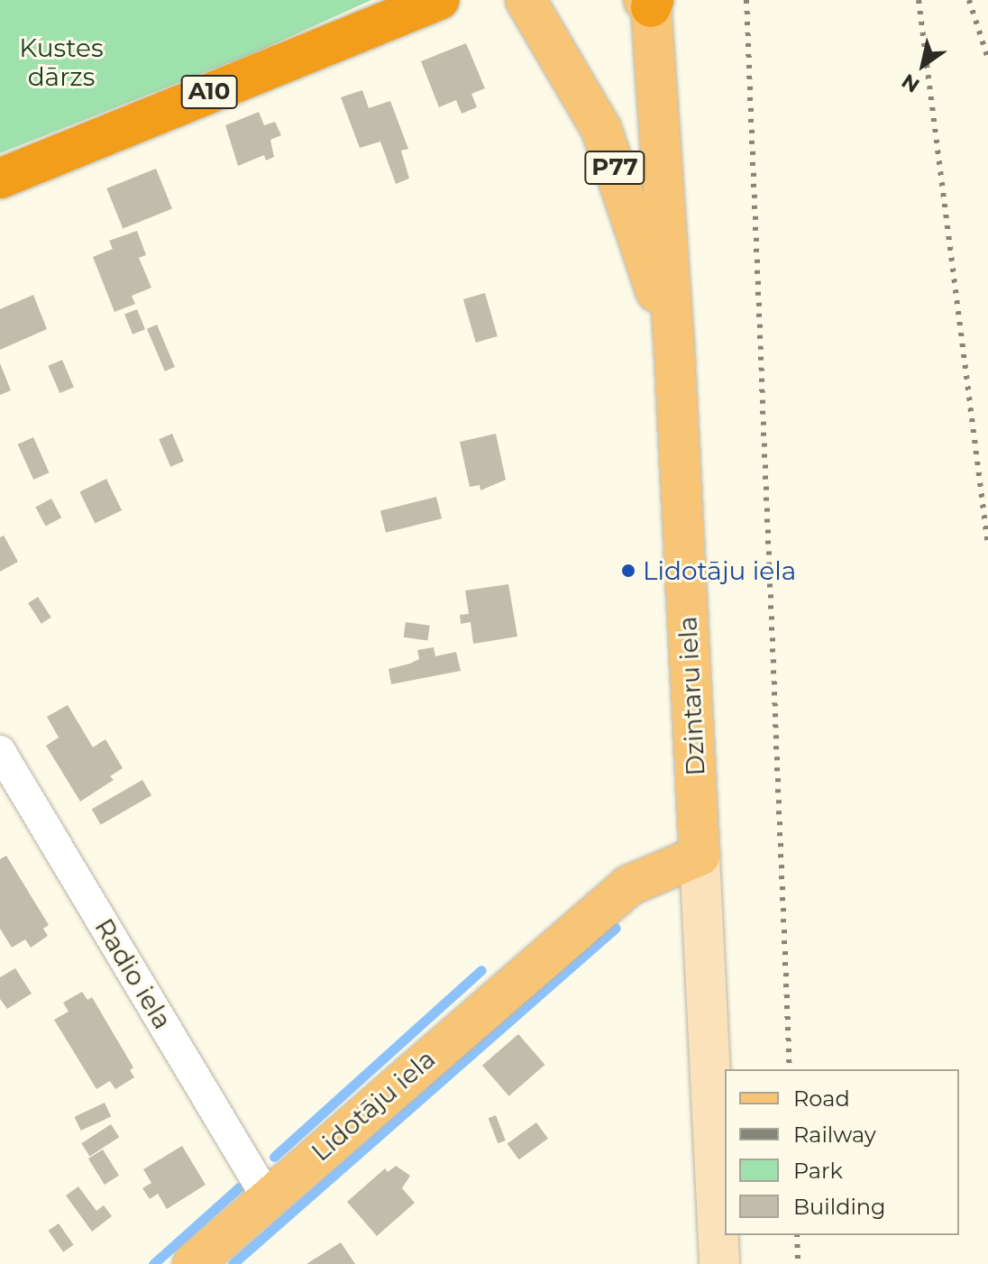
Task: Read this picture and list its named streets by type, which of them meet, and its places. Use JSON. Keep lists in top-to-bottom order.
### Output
{
  "streets": {
    "highway": ["A10"],
    "main road": ["P77", "Dzintaru iela", "Lidotāju iela"],
    "street": ["Radio iela"]
  },
  "crossings": [
    ["P77", "Dzintaru iela"],
    ["Dzintaru iela", "Lidotāju iela"],
    ["Radio iela", "Lidotāju iela"]
  ],
  "parks": ["Kustes dārzs"],
  "places": ["Lidotāju iela"],
  "legend": [
    "Road",
    "Railway",
    "Park",
    "Building"
  ],
  "north": "bottom left"
}
